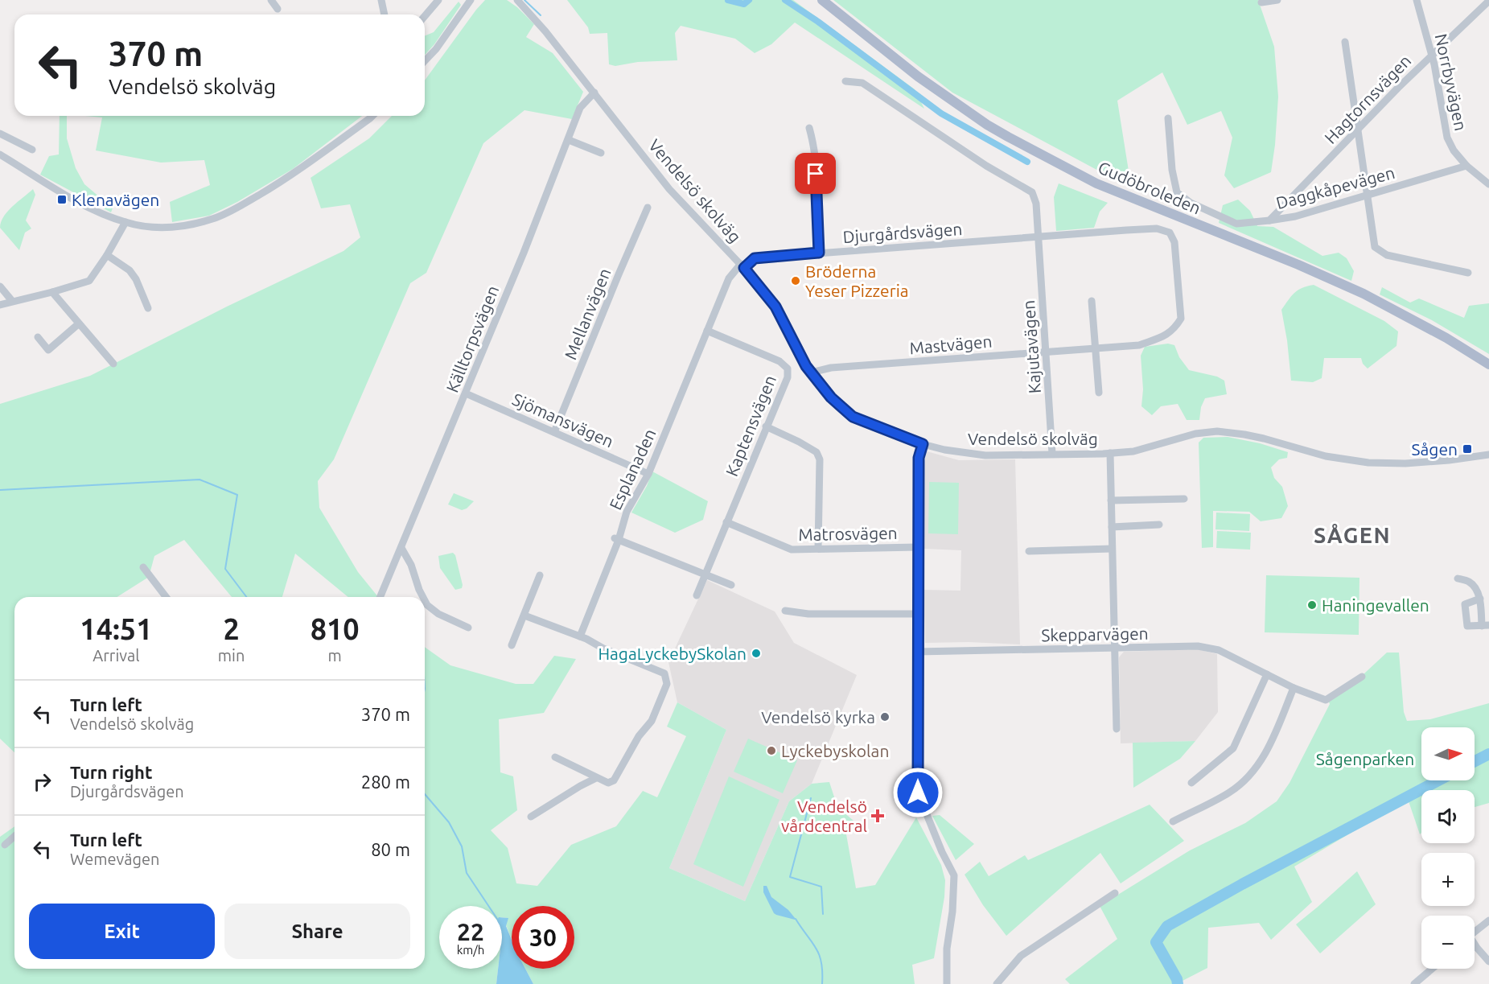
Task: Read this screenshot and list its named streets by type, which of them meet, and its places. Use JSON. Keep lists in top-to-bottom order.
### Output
{
  "streets": {
    "main road": ["Gudöbroleden"],
    "street": [
      "Norrbyvägen",
      "Hagtornsvägen",
      "Daggkåpevägen",
      "Vendelsö skolväg",
      "Djurgårdsvägen",
      "Mellanvägen",
      "Källtorpsvägen",
      "Mastvägen",
      "Kajutavägen",
      "Sjömansvägen",
      "Kaptensvägen",
      "Esplanaden",
      "Matrosvägen",
      "Skepparvägen"
    ]
  },
  "crossings": [
    ["Norrbyvägen", "Hagtornsvägen"],
    ["Norrbyvägen", "Daggkåpevägen"],
    ["Hagtornsvägen", "Daggkåpevägen"],
    ["Vendelsö skolväg", "Djurgårdsvägen"],
    ["Vendelsö skolväg", "Källtorpsvägen"],
    ["Vendelsö skolväg", "Mastvägen"],
    ["Vendelsö skolväg", "Kajutavägen"],
    ["Vendelsö skolväg", "Esplanaden"],
    ["Djurgårdsvägen", "Mastvägen"],
    ["Djurgårdsvägen", "Kajutavägen"],
    ["Djurgårdsvägen", "Esplanaden"],
    ["Mellanvägen", "Sjömansvägen"],
    ["Källtorpsvägen", "Sjömansvägen"],
    ["Mastvägen", "Kajutavägen"],
    ["Sjömansvägen", "Esplanaden"],
    ["Kaptensvägen", "Esplanaden"],
    ["Kaptensvägen", "Matrosvägen"]
  ],
  "districts": ["SÅGEN"],
  "parks": ["Sågenparken"],
  "places": {
    "transit": ["Klenavägen", "Sågen"],
    "other": [
      "Bröderna Yeser Pizzeria",
      "Haningevallen",
      "HagaLyckebySkolan",
      "Vendelsö kyrka",
      "Lyckebyskolan"
    ],
    "health": ["Vendelsö vårdcentral"]
  },
  "north": "right",
  "page": {
    "turn": ["370 m", "Vendelsö skolväg"],
    "eta": [
      "14:51",
      "Arrival",
      "2",
      "min",
      "810",
      "m"
    ],
    "list": [
      {
        "name": "Turn left",
        "note": "Vendelsö skolväg",
        "value": "370 m"
      },
      {
        "name": "Turn right",
        "note": "Djurgårdsvägen",
        "value": "280 m"
      },
      {
        "name": "Turn left",
        "note": "Wemevägen",
        "value": "80 m"
      }
    ],
    "map_buttons": ["+", "−"],
    "buttons": ["Exit", "Share"],
    "speed": "22 km/h",
    "limit": "30"
  }
}
